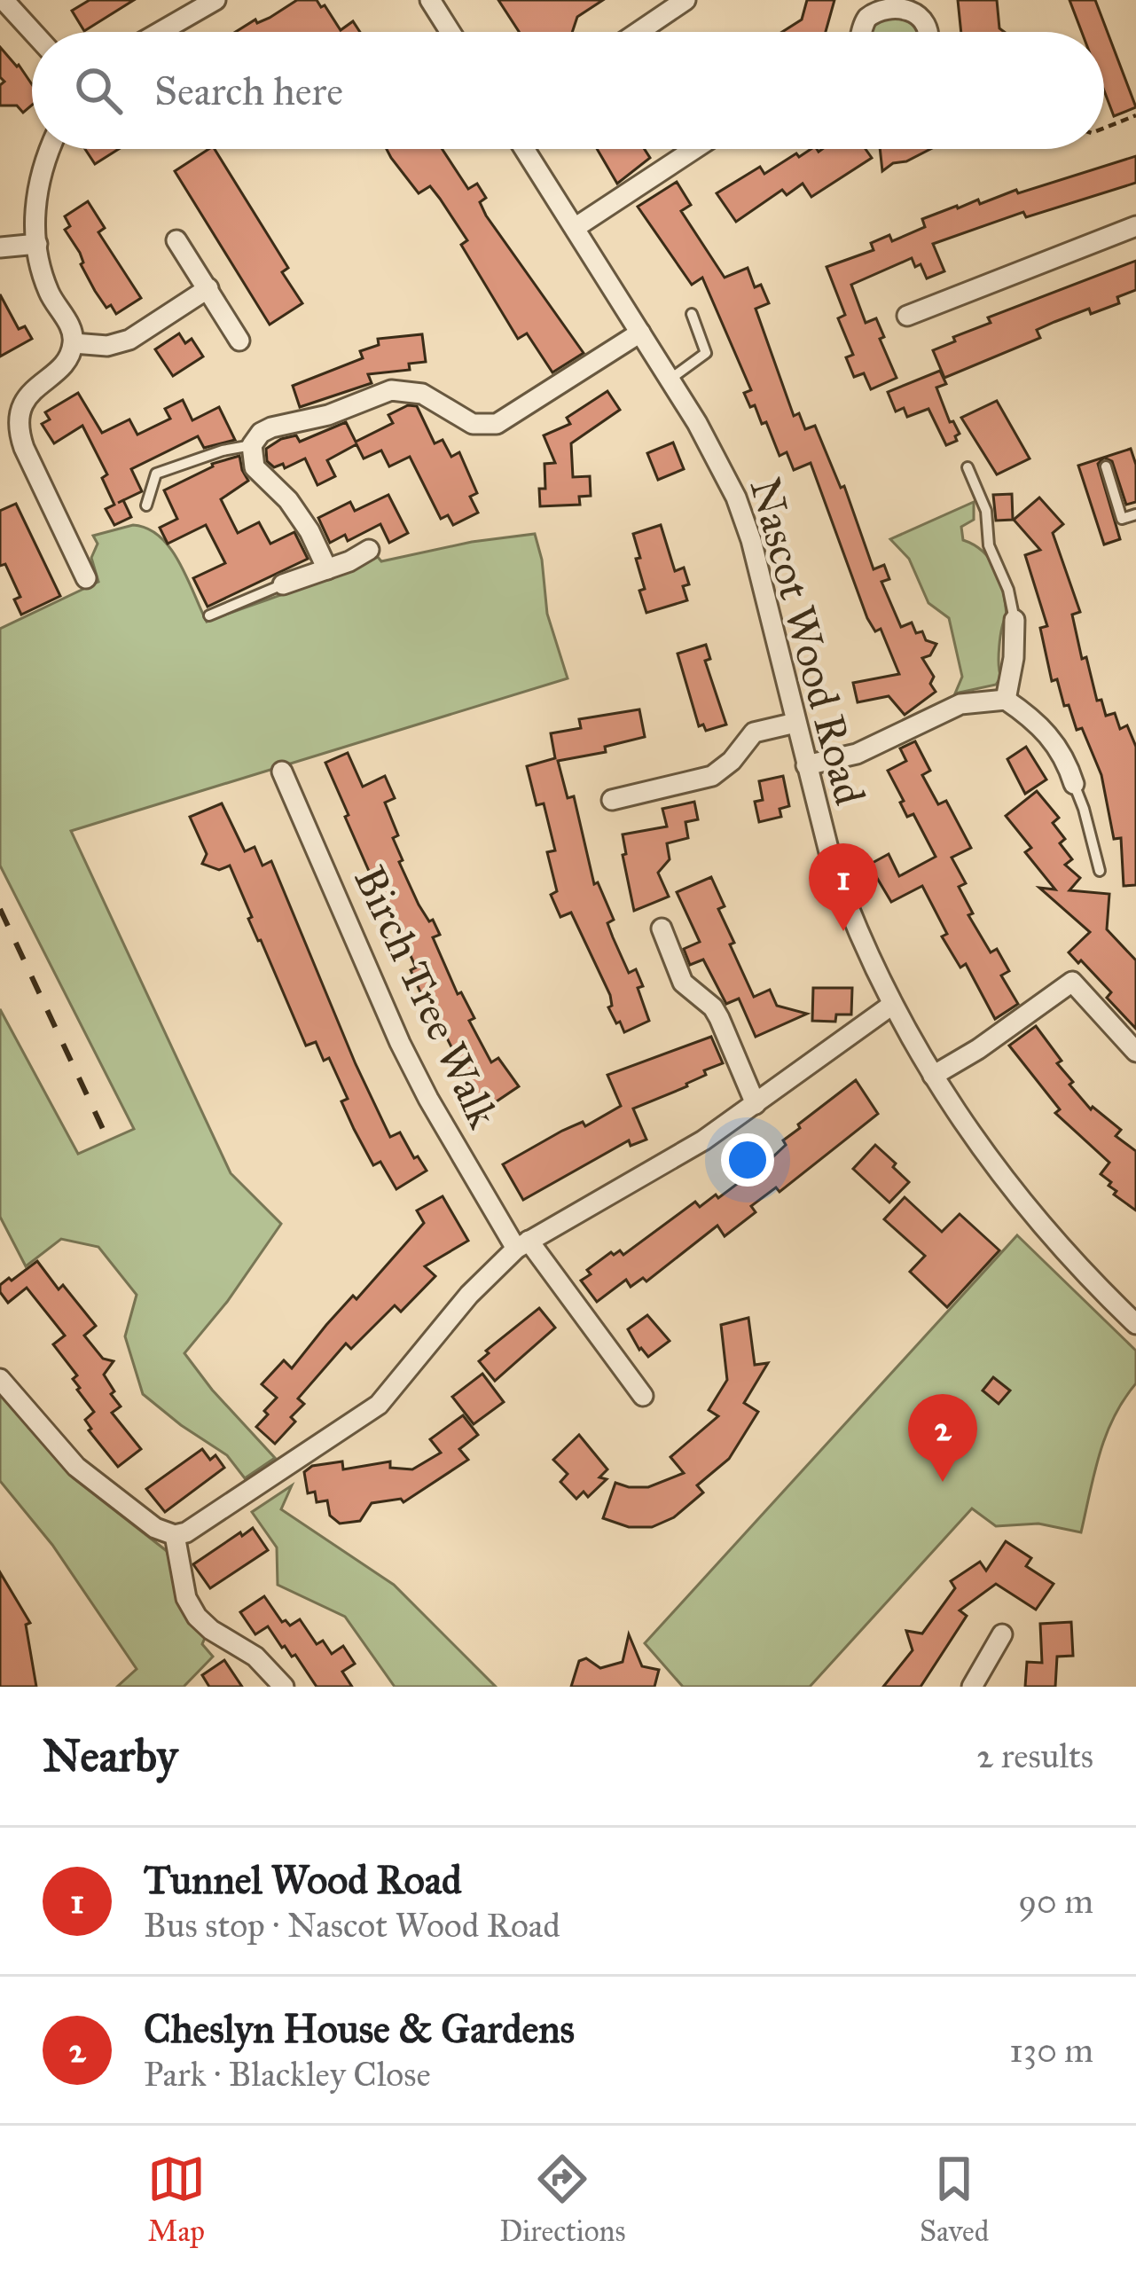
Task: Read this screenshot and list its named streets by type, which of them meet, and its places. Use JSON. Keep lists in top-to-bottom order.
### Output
{
  "streets": {
    "street": ["Nascot Wood Road", "Birch Tree Walk"]
  },
  "page": {
    "search": "Search here",
    "pins": ["1", "2"],
    "heading": ["Nearby", "2 results"],
    "list": [
      {
        "mark": "1",
        "name": "Tunnel Wood Road",
        "note": "Bus stop · Nascot Wood Road",
        "value": "90 m"
      },
      {
        "mark": "2",
        "name": "Cheslyn House & Gardens",
        "note": "Park · Blackley Close",
        "value": "130 m"
      }
    ],
    "nav": ["Map", "Directions", "Saved"]
  }
}
